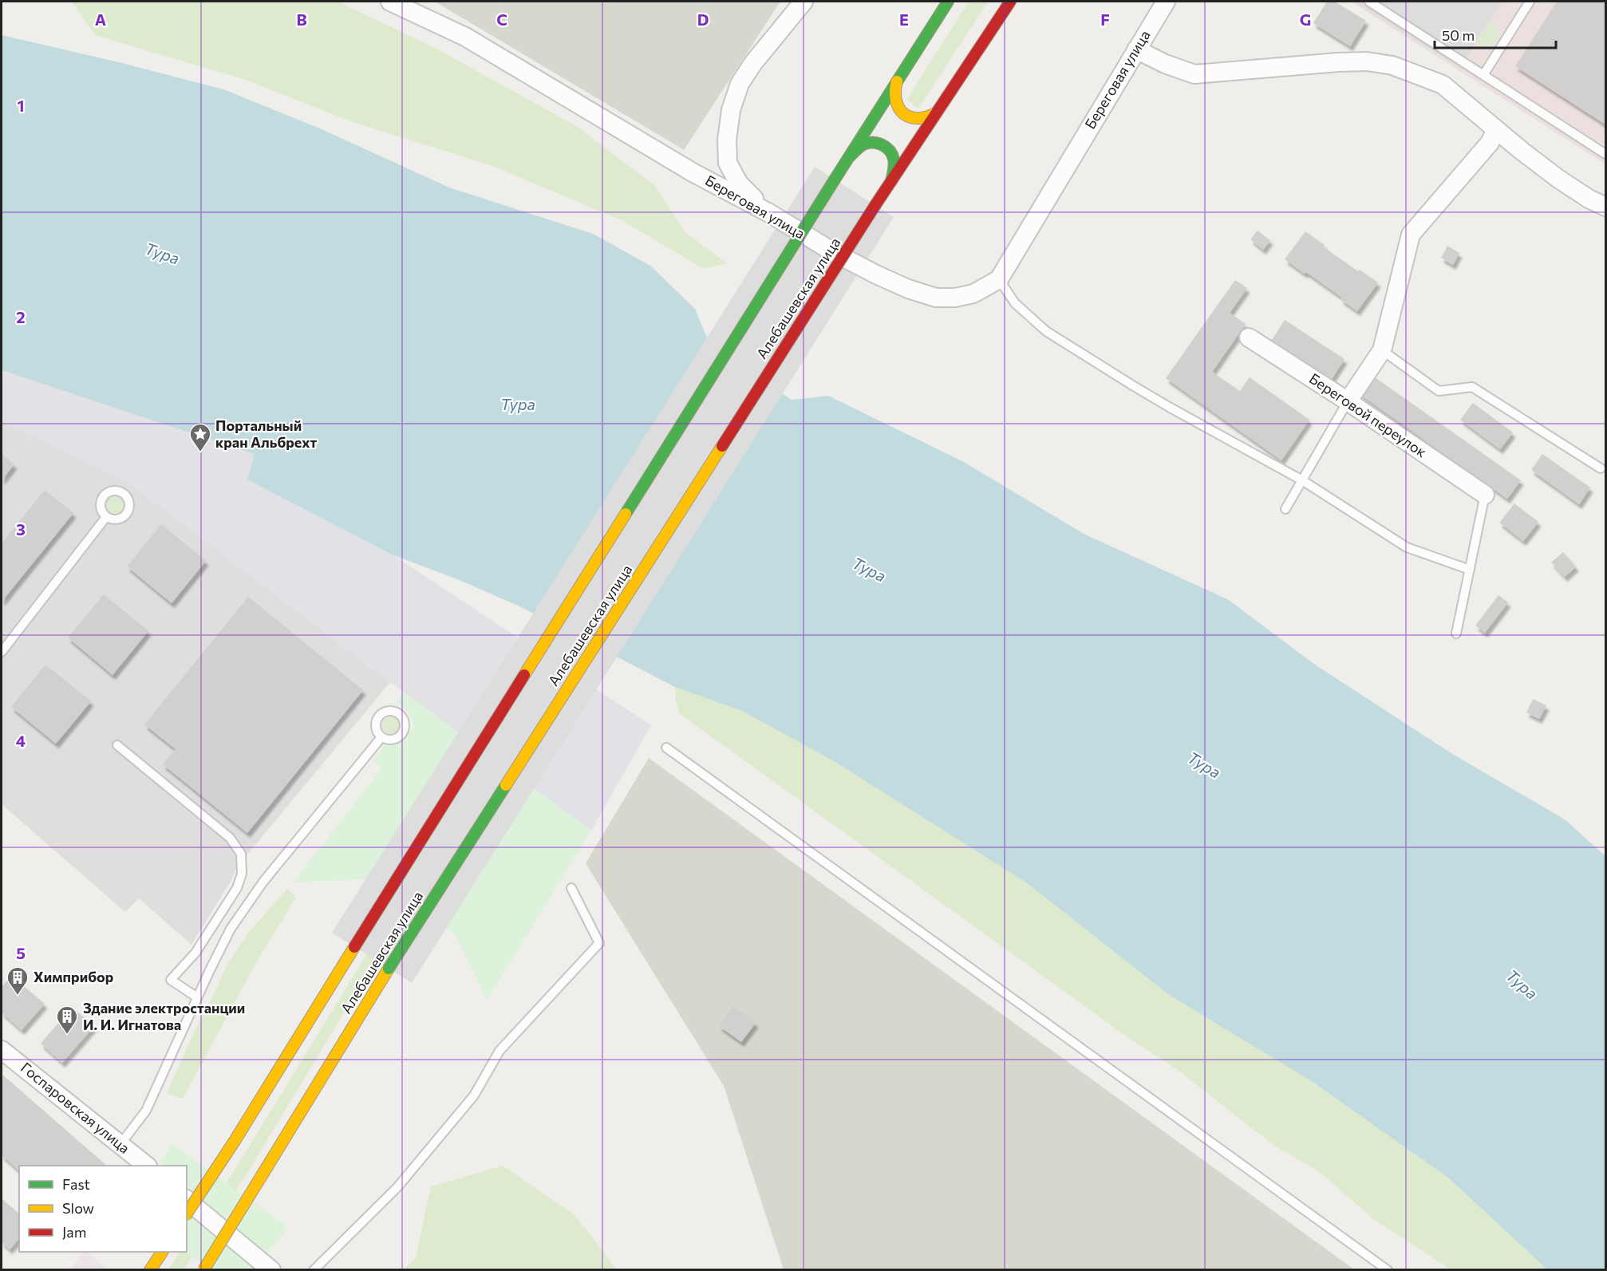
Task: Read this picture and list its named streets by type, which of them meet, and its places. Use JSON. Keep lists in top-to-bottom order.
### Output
{
  "streets": {
    "main road": ["Алебашевская улица"],
    "street": ["Береговая улица", "Береговой переулок", "Госпаровская улица"]
  },
  "water": ["Тура"],
  "places": {
    "place": ["Портальный кран Альбрехт"],
    "building": ["Химприбор", "Здание электростанции И. И. Игнатова"]
  },
  "legend": ["Fast", "Slow", "Jam"],
  "scale_bar": "50 m",
  "grid": {
    "columns": [
      "A",
      "B",
      "C",
      "D",
      "E",
      "F",
      "G"
    ],
    "rows": [
      "1",
      "2",
      "3",
      "4",
      "5"
    ]
  }
}
